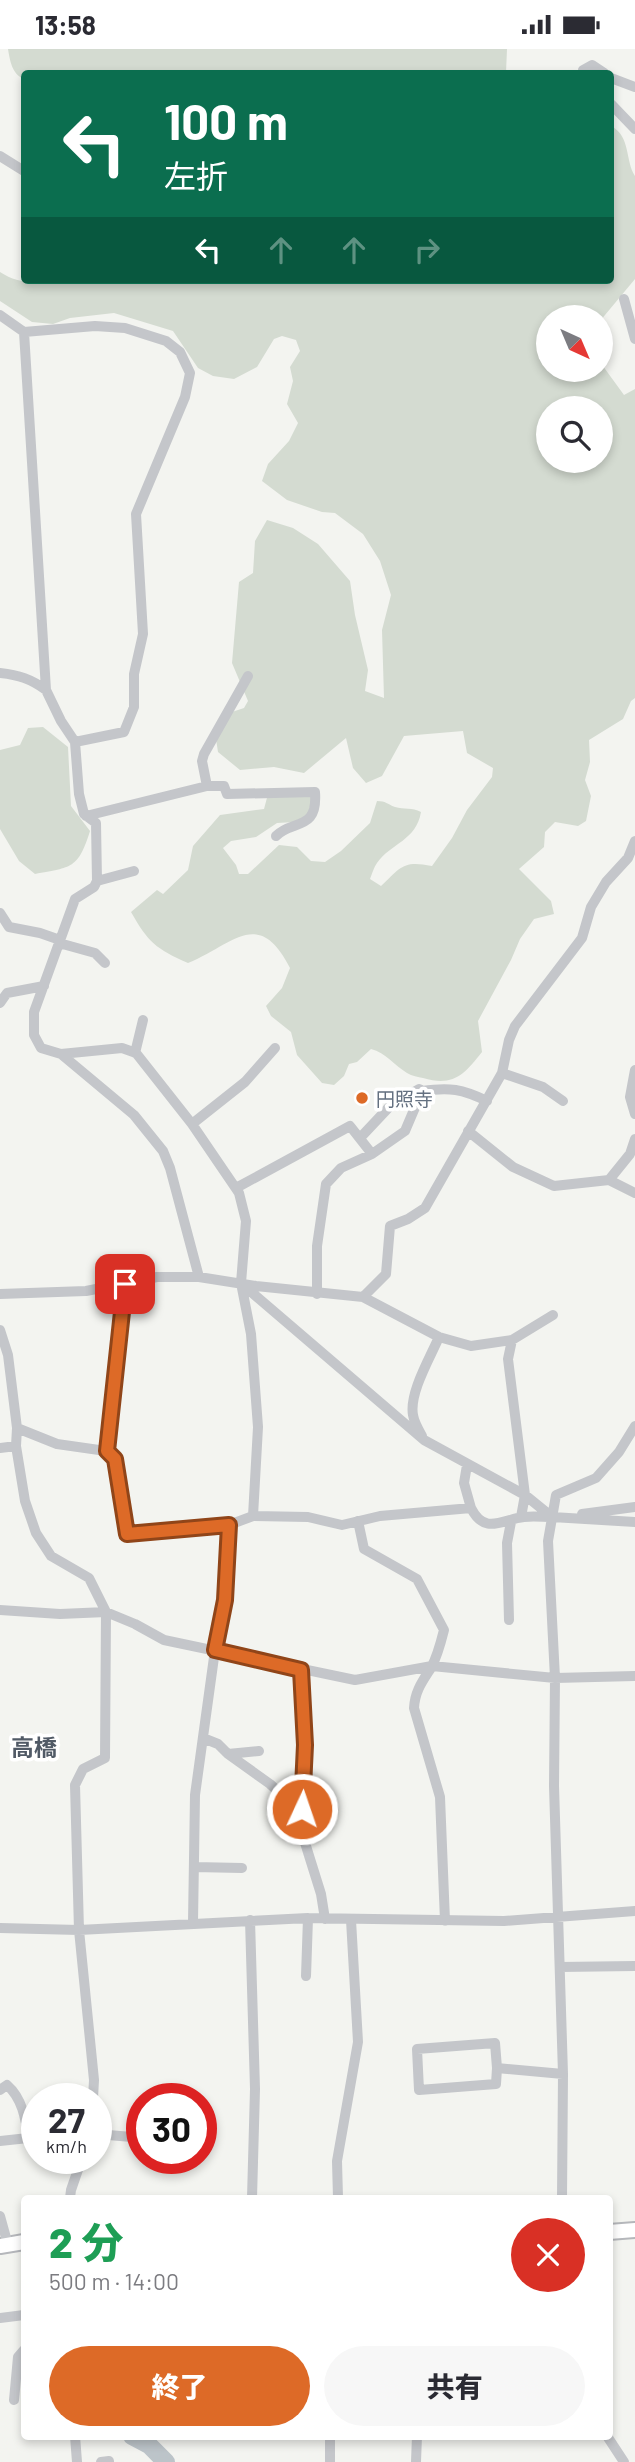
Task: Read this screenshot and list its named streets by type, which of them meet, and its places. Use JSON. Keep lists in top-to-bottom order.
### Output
{
  "districts": ["高橋"],
  "places": ["円照寺"],
  "north": "bottom right",
  "page": {
    "status": "13:58",
    "turn": ["100 m", "左折"],
    "speed": "27 km/h",
    "limit": "30",
    "heading": ["2 分", "500 m · 14:00"],
    "buttons": ["終了", "共有"]
  }
}
